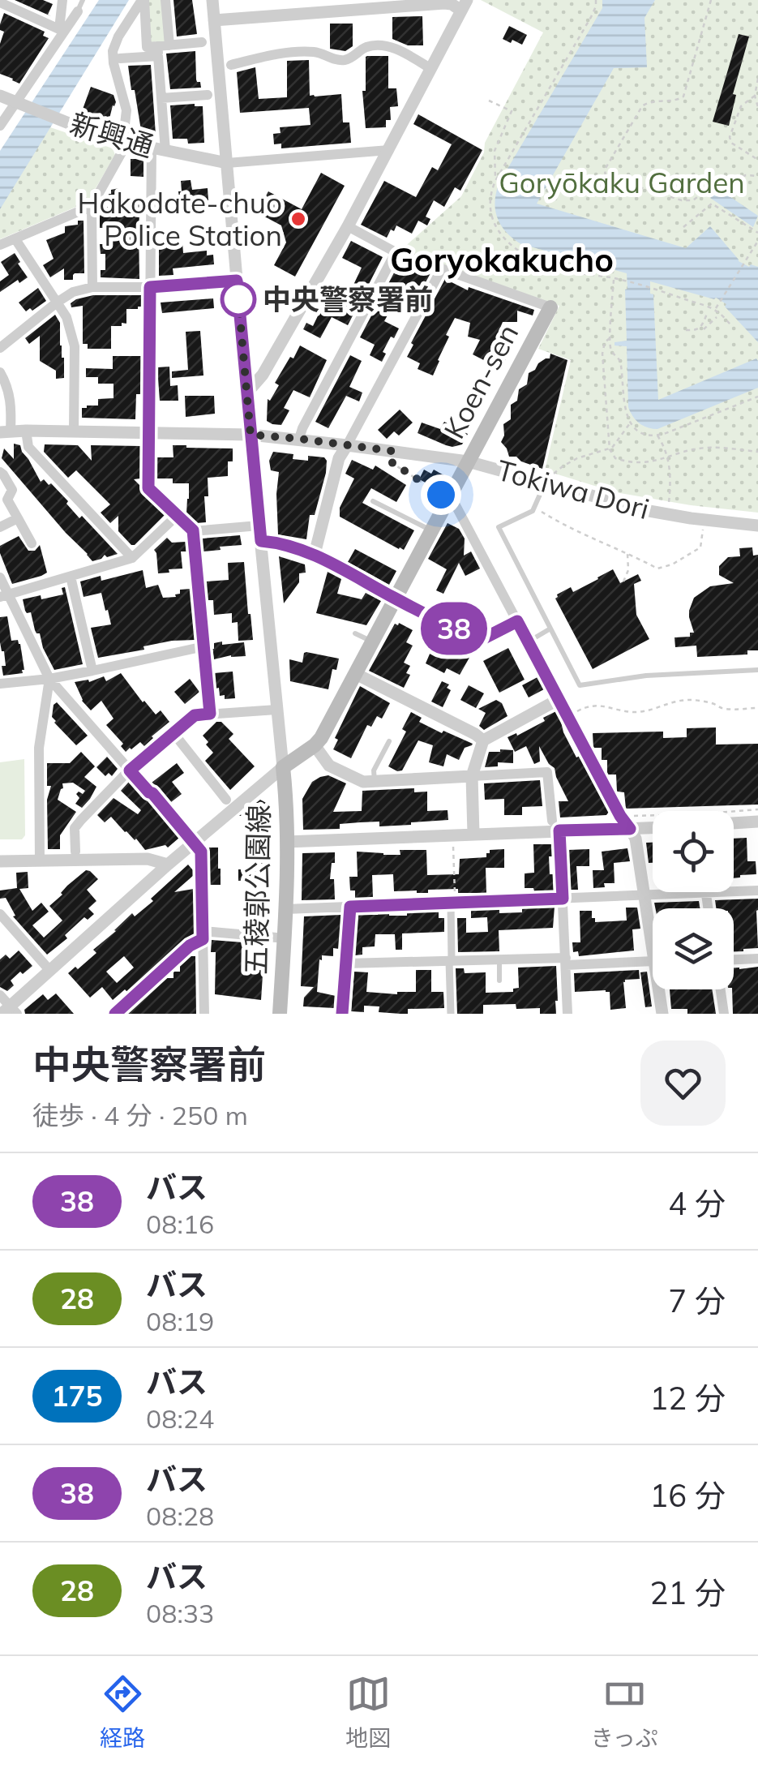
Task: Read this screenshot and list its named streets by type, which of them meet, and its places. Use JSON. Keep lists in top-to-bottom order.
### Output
{
  "streets": {
    "main road": ["Koen-sen", "五稜郭公園線"],
    "street": ["新興通", "Tokiwa Dori"]
  },
  "crossings": [
    ["Koen-sen", "Tokiwa Dori"],
    ["Koen-sen", "五稜郭公園線"]
  ],
  "districts": ["Goryokakucho"],
  "parks": ["Goryōkaku Garden"],
  "places": ["Hakodate-chuo Police Station", "中央警察署前"],
  "lines": ["bus line 38"],
  "page": {
    "on_map": "38",
    "heading": ["中央警察署前", "徒歩 · 4 分 · 250 m"],
    "list": [
      {
        "mark": "38",
        "name": "バス",
        "note": "08:16",
        "value": "4 分"
      },
      {
        "mark": "28",
        "name": "バス",
        "note": "08:19",
        "value": "7 分"
      },
      {
        "mark": "175",
        "name": "バス",
        "note": "08:24",
        "value": "12 分"
      },
      {
        "mark": "38",
        "name": "バス",
        "note": "08:28",
        "value": "16 分"
      },
      {
        "mark": "28",
        "name": "バス",
        "note": "08:33",
        "value": "21 分"
      }
    ],
    "tabs": ["経路", "地図", "きっぷ"]
  }
}
